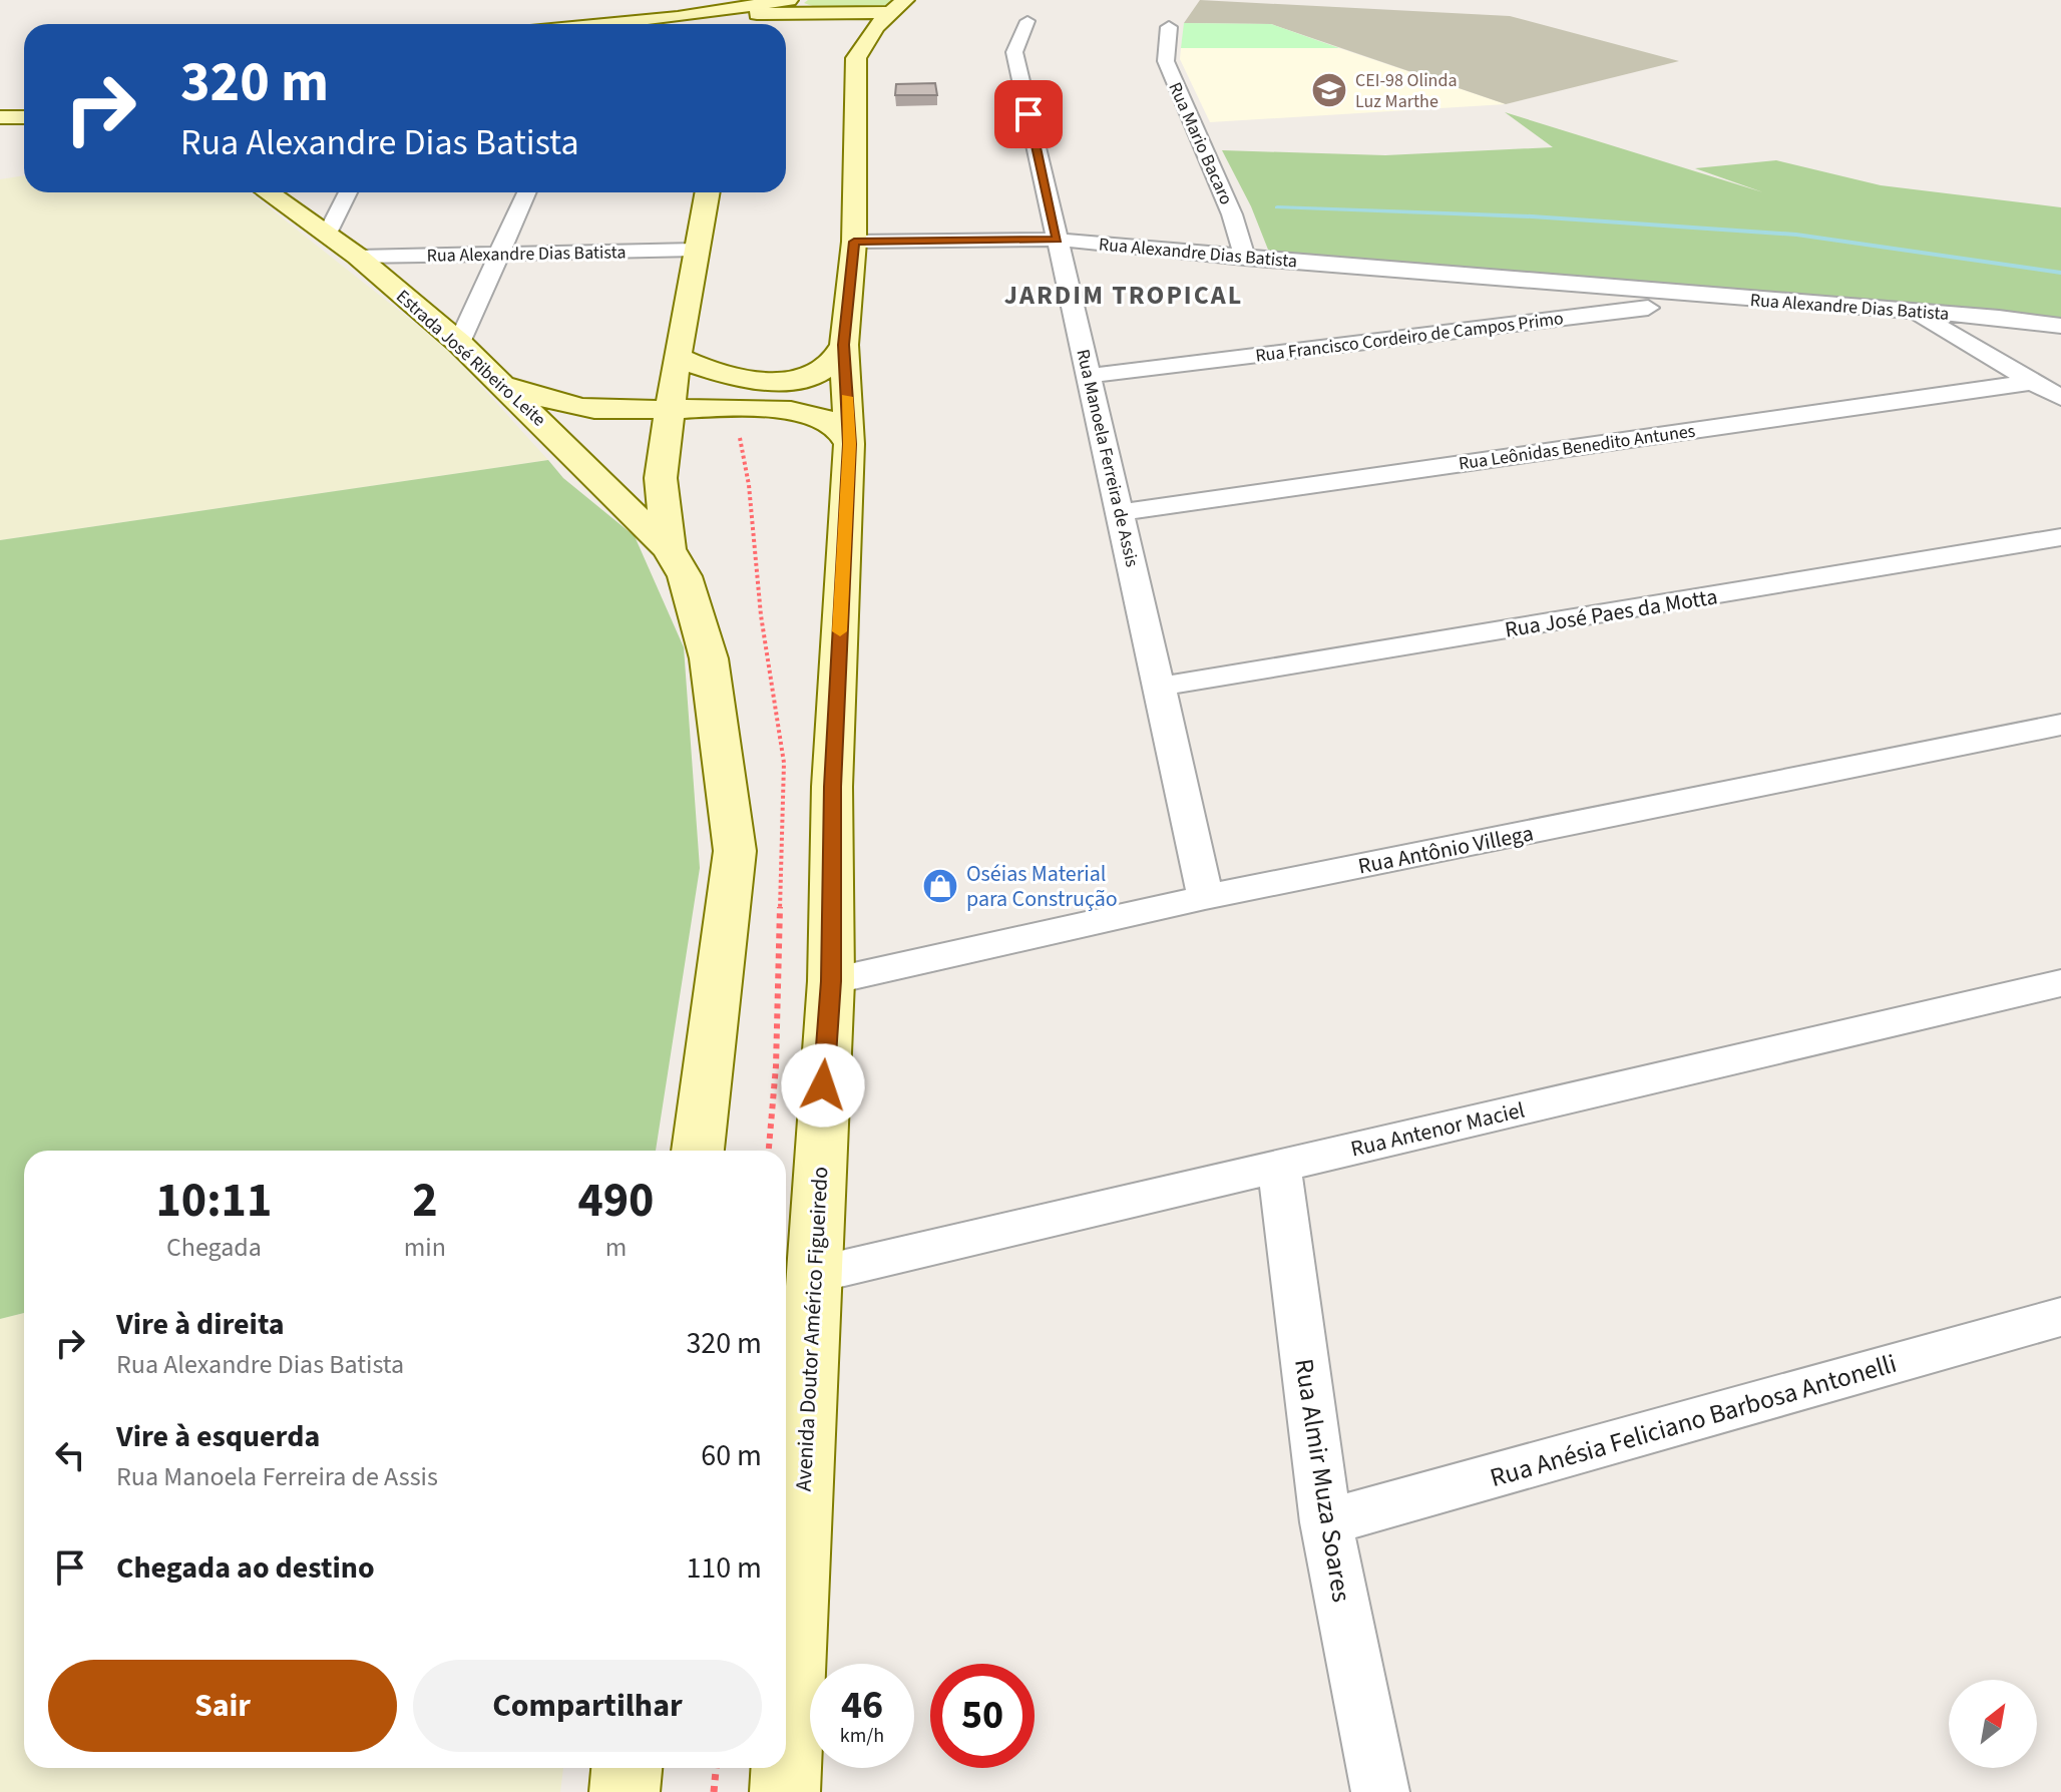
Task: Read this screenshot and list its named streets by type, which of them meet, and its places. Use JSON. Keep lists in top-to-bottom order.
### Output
{
  "streets": {
    "main road": ["Estrada José Ribeiro Leite", "Avenida Doutor Américo Figueiredo"],
    "street": [
      "Rua Mario Bacaro",
      "Rua Alexandre Dias Batista",
      "Rua Francisco Cordeiro de Campos Primo",
      "Rua Leônidas Benedito Antunes",
      "Rua Manoela Ferreira de Assis",
      "Rua José Paes da Motta",
      "Rua Antônio Villega",
      "Rua Antenor Maciel",
      "Rua Anésia Feliciano Barbosa Antonelli",
      "Rua Almir Muza Soares"
    ]
  },
  "crossings": [
    ["Rua Mario Bacaro", "Rua Alexandre Dias Batista"],
    ["Rua Alexandre Dias Batista", "Rua Francisco Cordeiro de Campos Primo"],
    ["Rua Alexandre Dias Batista", "Estrada José Ribeiro Leite"],
    ["Rua Alexandre Dias Batista", "Rua Manoela Ferreira de Assis"],
    ["Rua Alexandre Dias Batista", "Avenida Doutor Américo Figueiredo"],
    ["Rua Francisco Cordeiro de Campos Primo", "Rua Manoela Ferreira de Assis"],
    ["Rua Leônidas Benedito Antunes", "Rua Manoela Ferreira de Assis"],
    ["Rua Manoela Ferreira de Assis", "Rua José Paes da Motta"],
    ["Rua Manoela Ferreira de Assis", "Rua Antônio Villega"],
    ["Rua Antônio Villega", "Avenida Doutor Américo Figueiredo"],
    ["Rua Antenor Maciel", "Avenida Doutor Américo Figueiredo"],
    ["Rua Antenor Maciel", "Rua Almir Muza Soares"],
    ["Rua Anésia Feliciano Barbosa Antonelli", "Rua Almir Muza Soares"]
  ],
  "districts": ["JARDIM TROPICAL"],
  "places": {
    "school or university": ["CEI-98 Olinda Luz Marthe"],
    "shop": ["Oséias Material para Construção"]
  },
  "north": "top right",
  "page": {
    "turn": ["320 m", "Rua Alexandre Dias Batista"],
    "eta": [
      "10:11",
      "Chegada",
      "2",
      "min",
      "490",
      "m"
    ],
    "list": [
      {
        "name": "Vire à direita",
        "note": "Rua Alexandre Dias Batista",
        "value": "320 m"
      },
      {
        "name": "Vire à esquerda",
        "note": "Rua Manoela Ferreira de Assis",
        "value": "60 m"
      },
      {
        "name": "Chegada ao destino",
        "value": "110 m"
      }
    ],
    "buttons": ["Sair", "Compartilhar"],
    "speed": "46 km/h",
    "limit": "50"
  }
}
